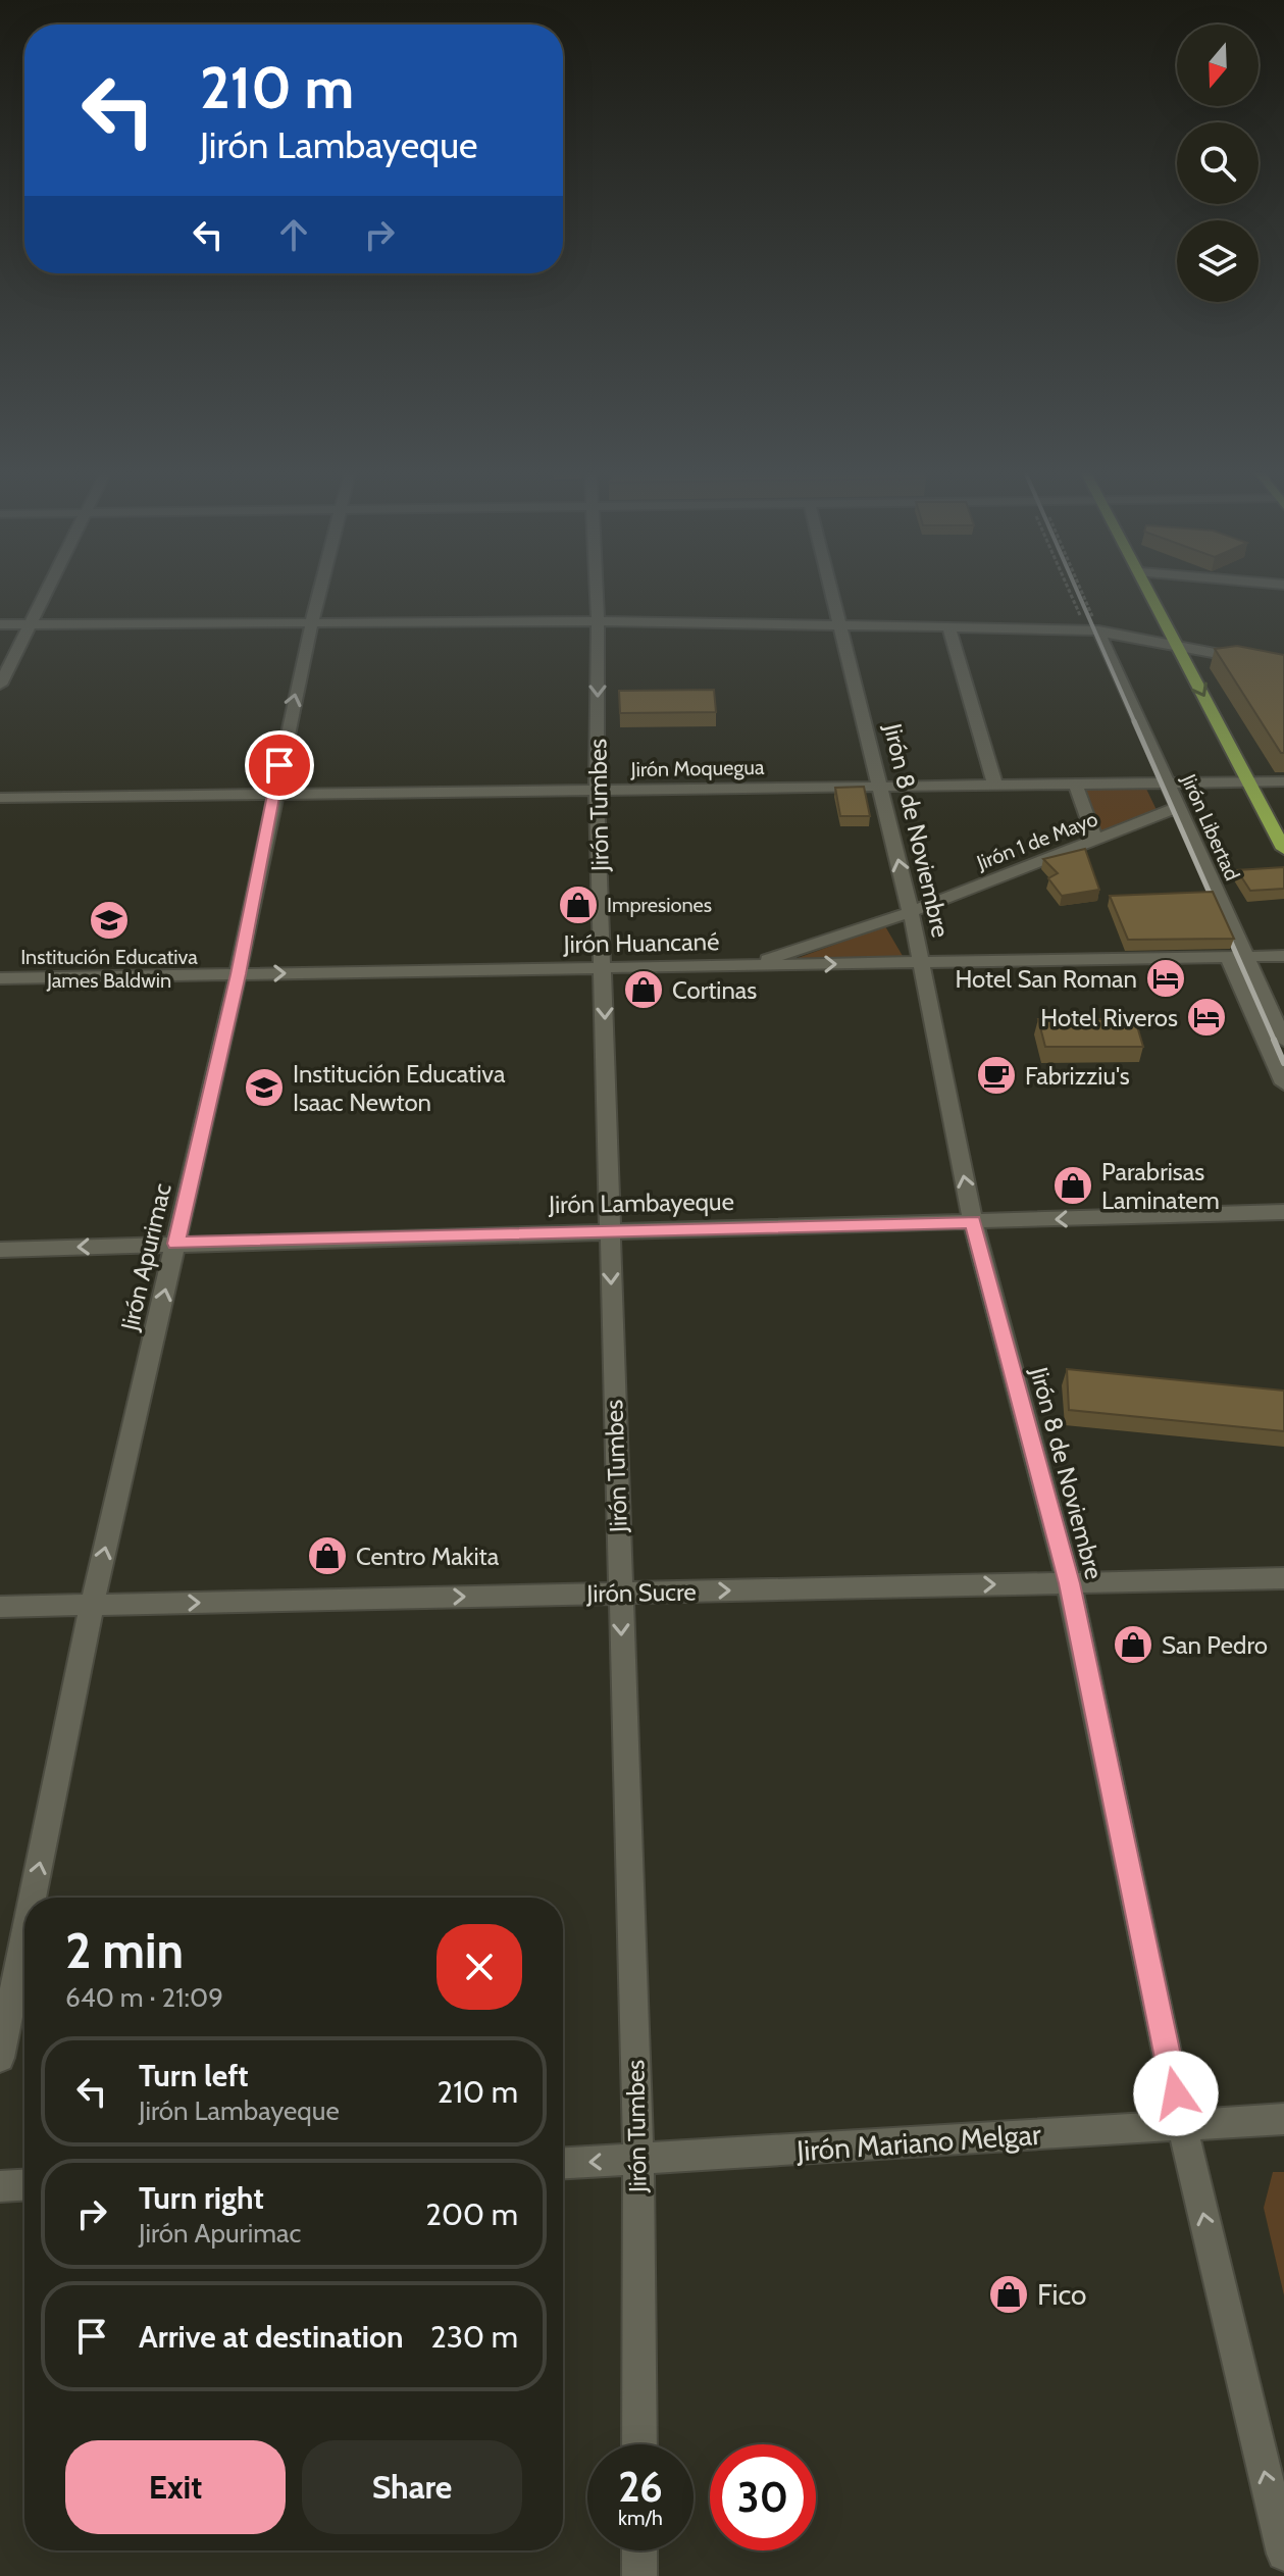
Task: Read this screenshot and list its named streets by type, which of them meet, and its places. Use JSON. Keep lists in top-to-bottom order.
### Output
{
  "streets": {
    "street": [
      "Jirón Moquegua",
      "Jirón Tumbes",
      "Jirón Libertad",
      "Jirón 8 de Noviembre",
      "Jirón 1 de Mayo",
      "Jirón Huancané",
      "Jirón Lambayeque",
      "Jirón Apurimac",
      "Jirón Sucre",
      "Jirón Mariano Melgar"
    ]
  },
  "crossings": [
    ["Jirón Moquegua", "Jirón Tumbes"],
    ["Jirón Moquegua", "Jirón Libertad"],
    ["Jirón Moquegua", "Jirón 8 de Noviembre"],
    ["Jirón Moquegua", "Jirón Apurimac"],
    ["Jirón Tumbes", "Jirón Huancané"],
    ["Jirón Tumbes", "Jirón Lambayeque"],
    ["Jirón Tumbes", "Jirón Sucre"],
    ["Jirón Tumbes", "Jirón Mariano Melgar"],
    ["Jirón Libertad", "Jirón 1 de Mayo"],
    ["Jirón Libertad", "Jirón Huancané"],
    ["Jirón 8 de Noviembre", "Jirón 1 de Mayo"],
    ["Jirón 8 de Noviembre", "Jirón Huancané"],
    ["Jirón 8 de Noviembre", "Jirón Lambayeque"],
    ["Jirón 8 de Noviembre", "Jirón Sucre"],
    ["Jirón 8 de Noviembre", "Jirón Mariano Melgar"],
    ["Jirón 1 de Mayo", "Jirón Huancané"],
    ["Jirón Huancané", "Jirón Apurimac"],
    ["Jirón Lambayeque", "Jirón Apurimac"],
    ["Jirón Apurimac", "Jirón Sucre"]
  ],
  "one_way": [
    "Jirón Tumbes",
    "Jirón 8 de Noviembre",
    "Jirón Huancané",
    "Jirón Lambayeque",
    "Jirón Apurimac",
    "Jirón Sucre"
  ],
  "places": {
    "shop": [
      "Impresiones",
      "Cortinas",
      "Parabrisas Laminatem",
      "Centro Makita",
      "San Pedro",
      "Fico"
    ],
    "school or university": ["Institución Educativa James Baldwin", "Institución Educativa Isaac Newton"],
    "hotel": ["Hotel San Roman", "Hotel Riveros"],
    "cafe": ["Fabrizziu's"]
  },
  "north": "bottom",
  "page": {
    "turn": ["210 m", "Jirón Lambayeque"],
    "heading": ["2 min", "640 m · 21:09"],
    "list": [
      {
        "name": "Turn left",
        "note": "Jirón Lambayeque",
        "value": "210 m"
      },
      {
        "name": "Turn right",
        "note": "Jirón Apurimac",
        "value": "200 m"
      },
      {
        "name": "Arrive at destination",
        "value": "230 m"
      }
    ],
    "buttons": ["Exit", "Share"],
    "speed": "26 km/h",
    "limit": "30"
  }
}
